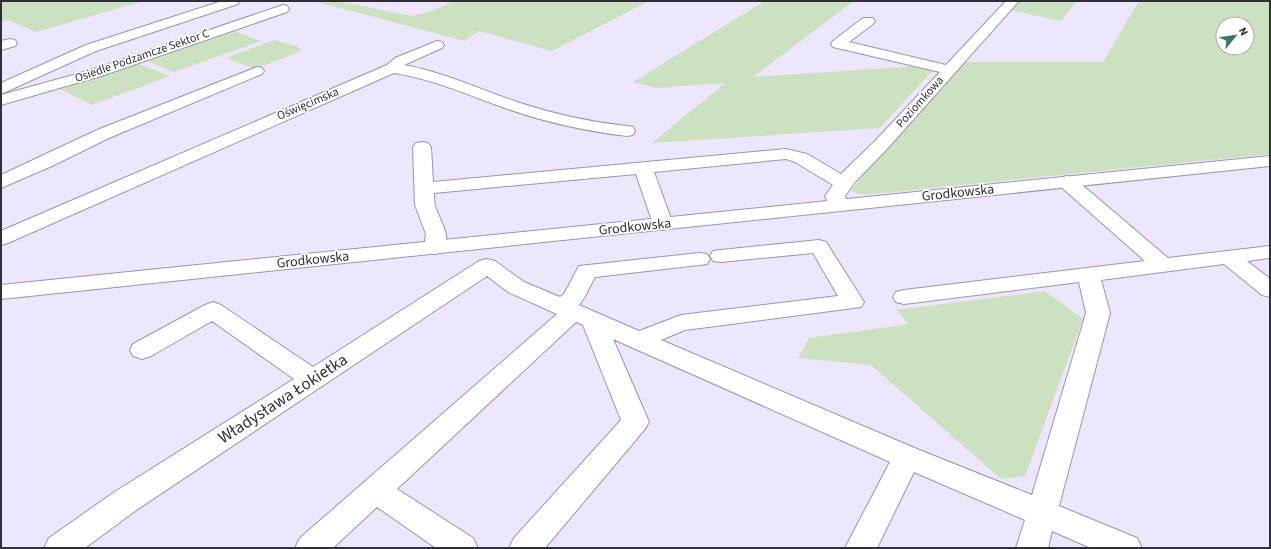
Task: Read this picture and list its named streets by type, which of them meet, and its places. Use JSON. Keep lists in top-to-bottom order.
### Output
{
  "streets": {
    "street": [
      "Osiedle Podzamcze Sektor C",
      "Poziomkowa",
      "Oświęcimska",
      "Grodkowska",
      "Władysława Łokietka"
    ]
  },
  "crossings": [
    ["Poziomkowa", "Grodkowska"],
    ["Grodkowska", "Władysława Łokietka"]
  ],
  "north": "top right"
}
